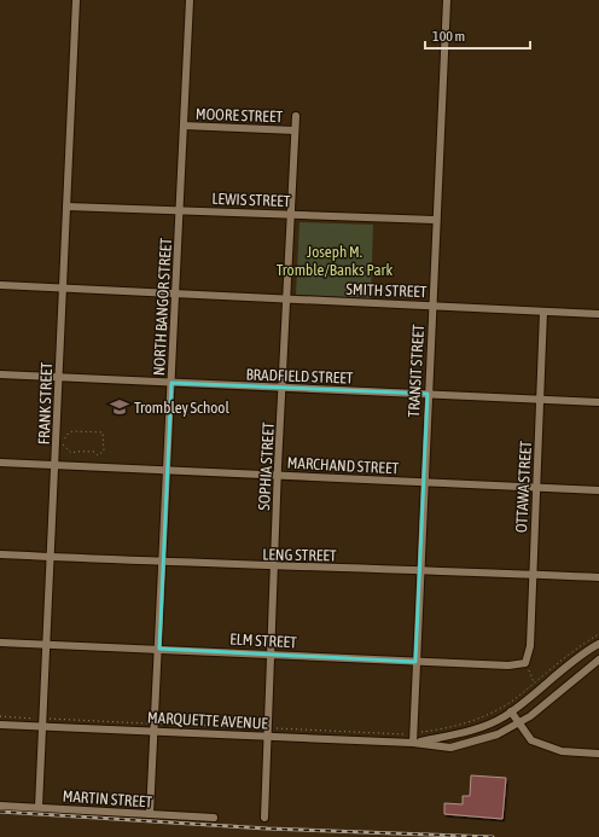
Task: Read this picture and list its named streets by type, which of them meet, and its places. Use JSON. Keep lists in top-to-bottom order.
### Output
{
  "streets": {
    "street": [
      "MOORE STREET",
      "LEWIS STREET",
      "SMITH STREET",
      "NORTH BANGOR STREET",
      "TRANSIT STREET",
      "BRADFIELD STREET",
      "FRANK STREET",
      "MARCHAND STREET",
      "SOPHIA STREET",
      "OTTAWA STREET",
      "LENG STREET",
      "ELM STREET",
      "MARQUETTE AVENUE",
      "MARTIN STREET"
    ]
  },
  "crossings": [
    ["MOORE STREET", "NORTH BANGOR STREET"],
    ["MOORE STREET", "SOPHIA STREET"],
    ["LEWIS STREET", "NORTH BANGOR STREET"],
    ["LEWIS STREET", "TRANSIT STREET"],
    ["LEWIS STREET", "FRANK STREET"],
    ["LEWIS STREET", "SOPHIA STREET"],
    ["SMITH STREET", "NORTH BANGOR STREET"],
    ["SMITH STREET", "TRANSIT STREET"],
    ["SMITH STREET", "FRANK STREET"],
    ["SMITH STREET", "SOPHIA STREET"],
    ["SMITH STREET", "OTTAWA STREET"],
    ["NORTH BANGOR STREET", "BRADFIELD STREET"],
    ["NORTH BANGOR STREET", "MARCHAND STREET"],
    ["NORTH BANGOR STREET", "LENG STREET"],
    ["NORTH BANGOR STREET", "ELM STREET"],
    ["NORTH BANGOR STREET", "MARQUETTE AVENUE"],
    ["NORTH BANGOR STREET", "MARTIN STREET"],
    ["TRANSIT STREET", "BRADFIELD STREET"],
    ["TRANSIT STREET", "MARCHAND STREET"],
    ["TRANSIT STREET", "LENG STREET"],
    ["TRANSIT STREET", "ELM STREET"],
    ["TRANSIT STREET", "MARQUETTE AVENUE"],
    ["BRADFIELD STREET", "FRANK STREET"],
    ["BRADFIELD STREET", "SOPHIA STREET"],
    ["BRADFIELD STREET", "OTTAWA STREET"],
    ["FRANK STREET", "MARCHAND STREET"],
    ["FRANK STREET", "LENG STREET"],
    ["FRANK STREET", "ELM STREET"],
    ["FRANK STREET", "MARQUETTE AVENUE"],
    ["FRANK STREET", "MARTIN STREET"],
    ["MARCHAND STREET", "SOPHIA STREET"],
    ["MARCHAND STREET", "OTTAWA STREET"],
    ["SOPHIA STREET", "LENG STREET"],
    ["SOPHIA STREET", "ELM STREET"],
    ["SOPHIA STREET", "MARQUETTE AVENUE"],
    ["OTTAWA STREET", "LENG STREET"],
    ["OTTAWA STREET", "ELM STREET"]
  ],
  "parks": ["Joseph M. Tromble/Banks Park"],
  "places": {
    "school or university": ["Trombley School"]
  },
  "scale_bar": "100 m"
}
